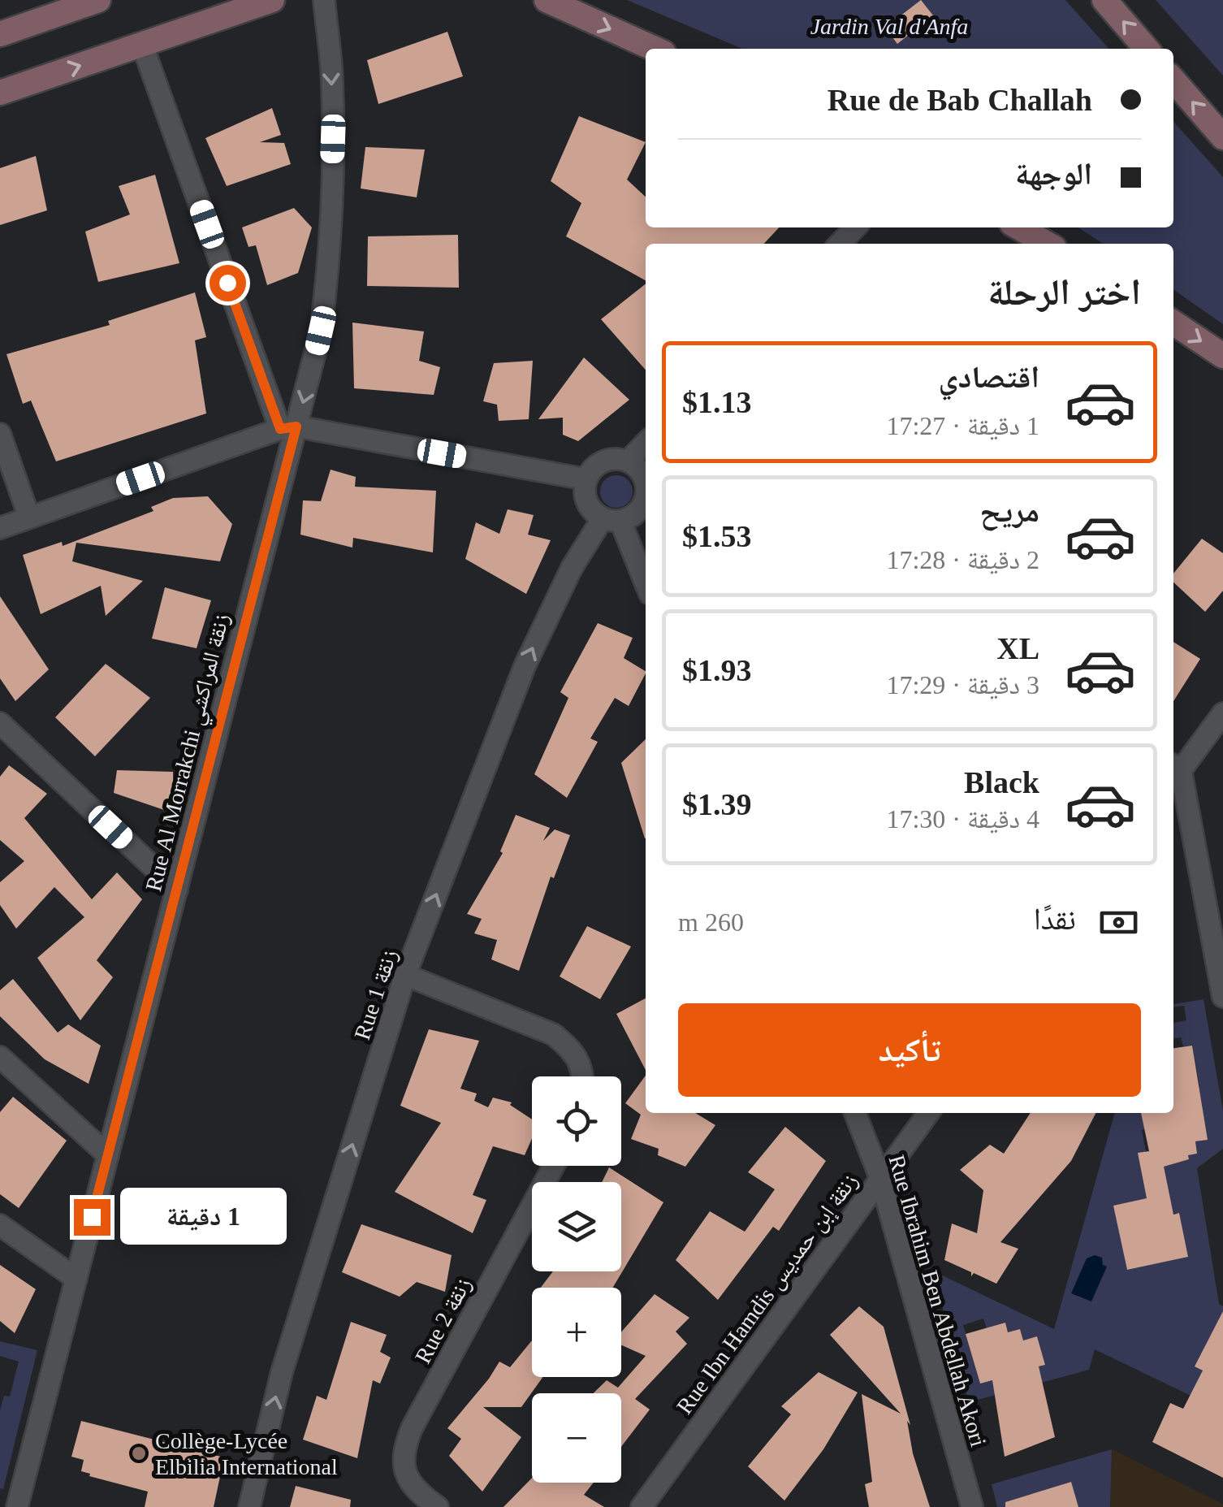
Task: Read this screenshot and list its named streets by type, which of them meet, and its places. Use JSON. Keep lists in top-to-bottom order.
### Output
{
  "streets": {
    "street": [
      "Rue Al Morrakchi زنقة المراكشي",
      "Rue 1 زنقة",
      "Rue Ibn Hamdis زنقة إبن حمديس",
      "Rue Ibrahim Ben Abdellah Akori",
      "Rue 2 زنقة"
    ]
  },
  "crossings": [
    ["Rue Ibn Hamdis زنقة إبن حمديس", "Rue Ibrahim Ben Abdellah Akori"]
  ],
  "one_way": ["Rue 1 زنقة"],
  "parks": ["Jardin Val d'Anfa"],
  "places": ["Collège-Lycée Elbilia International"],
  "page": {
    "banner": ["Rue de Bab Challah", "الوجهة"],
    "heading": "اختر الرحلة",
    "list": [
      {
        "name": "اقتصادي",
        "note": "1 دقيقة · 17:27",
        "value": "$1.13"
      },
      {
        "name": "مريح",
        "note": "2 دقيقة · 17:28",
        "value": "$1.53"
      },
      {
        "name": "XL",
        "note": "3 دقيقة · 17:29",
        "value": "$1.93"
      },
      {
        "name": "Black",
        "note": "4 دقيقة · 17:30",
        "value": "$1.39"
      }
    ],
    "pay": ["نقدًا", "260 m"],
    "buttons": "تأكيد",
    "map_buttons": ["+", "−"],
    "bubble": "1 دقيقة"
  }
}
